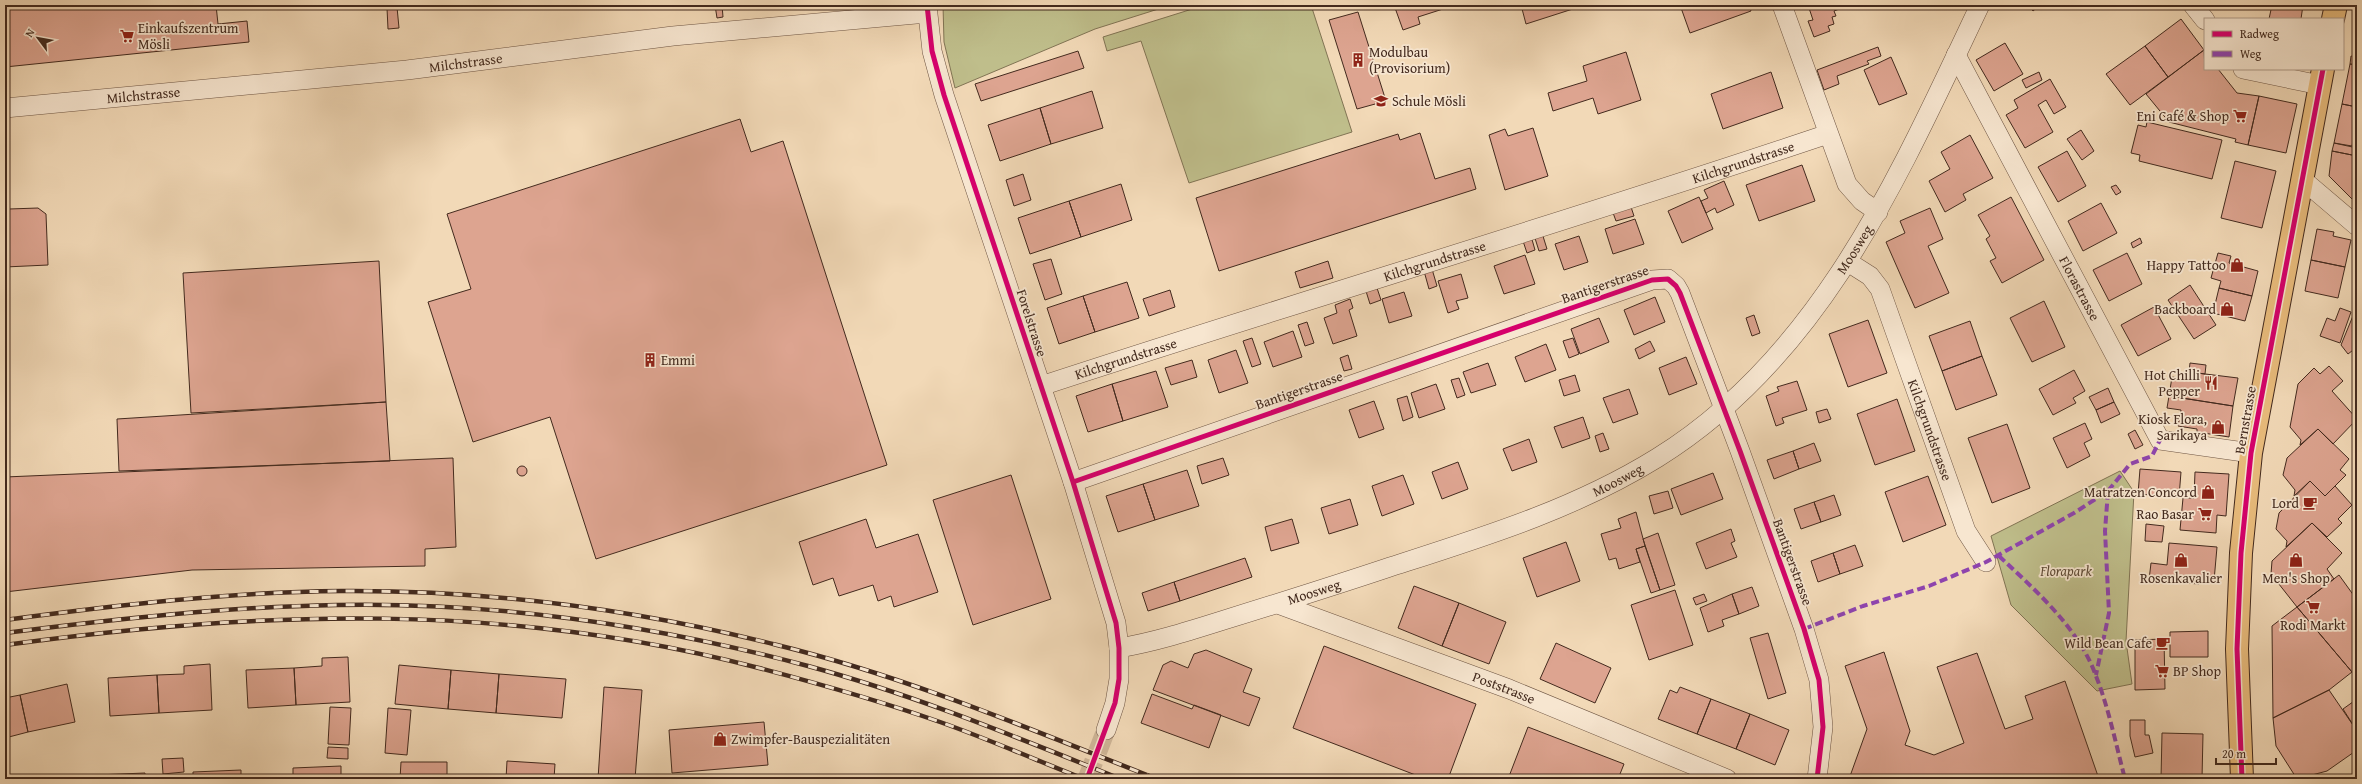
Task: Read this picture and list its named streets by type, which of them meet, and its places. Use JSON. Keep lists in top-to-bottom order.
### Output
{
  "streets": {
    "main road": ["Bernstrasse"],
    "street": [
      "Milchstrasse",
      "Kilchgrundstrasse",
      "Moosweg",
      "Bantigerstrasse",
      "Florastrasse",
      "Forelstrasse",
      "Poststrasse"
    ]
  },
  "crossings": [
    ["Milchstrasse", "Forelstrasse"],
    ["Kilchgrundstrasse", "Moosweg"],
    ["Kilchgrundstrasse", "Forelstrasse"],
    ["Moosweg", "Bantigerstrasse"],
    ["Moosweg", "Florastrasse"],
    ["Moosweg", "Forelstrasse"],
    ["Moosweg", "Poststrasse"],
    ["Bantigerstrasse", "Forelstrasse"],
    ["Florastrasse", "Bernstrasse"]
  ],
  "parks": ["Florapark"],
  "places": {
    "supermarket": [
      "Einkaufszentrum Mösli",
      "Eni Café & Shop",
      "Rao Basar",
      "Rodi Markt",
      "BP Shop"
    ],
    "building": ["Modulbau (Provisorium)", "Emmi"],
    "school or university": ["Schule Mösli"],
    "shop": [
      "Happy Tattoo",
      "Backboard",
      "Kiosk Flora, Sarikaya",
      "Matratzen Concord",
      "Rosenkavalier",
      "Men's Shop",
      "Zwimpfer-Bauspezialitäten"
    ],
    "restaurant": ["Hot Chilli Pepper"],
    "cafe": ["Lord", "Wild Bean Cafe"]
  },
  "legend": ["Radweg", "Weg"],
  "scale_bar": "20 m",
  "north": "top left"
}
